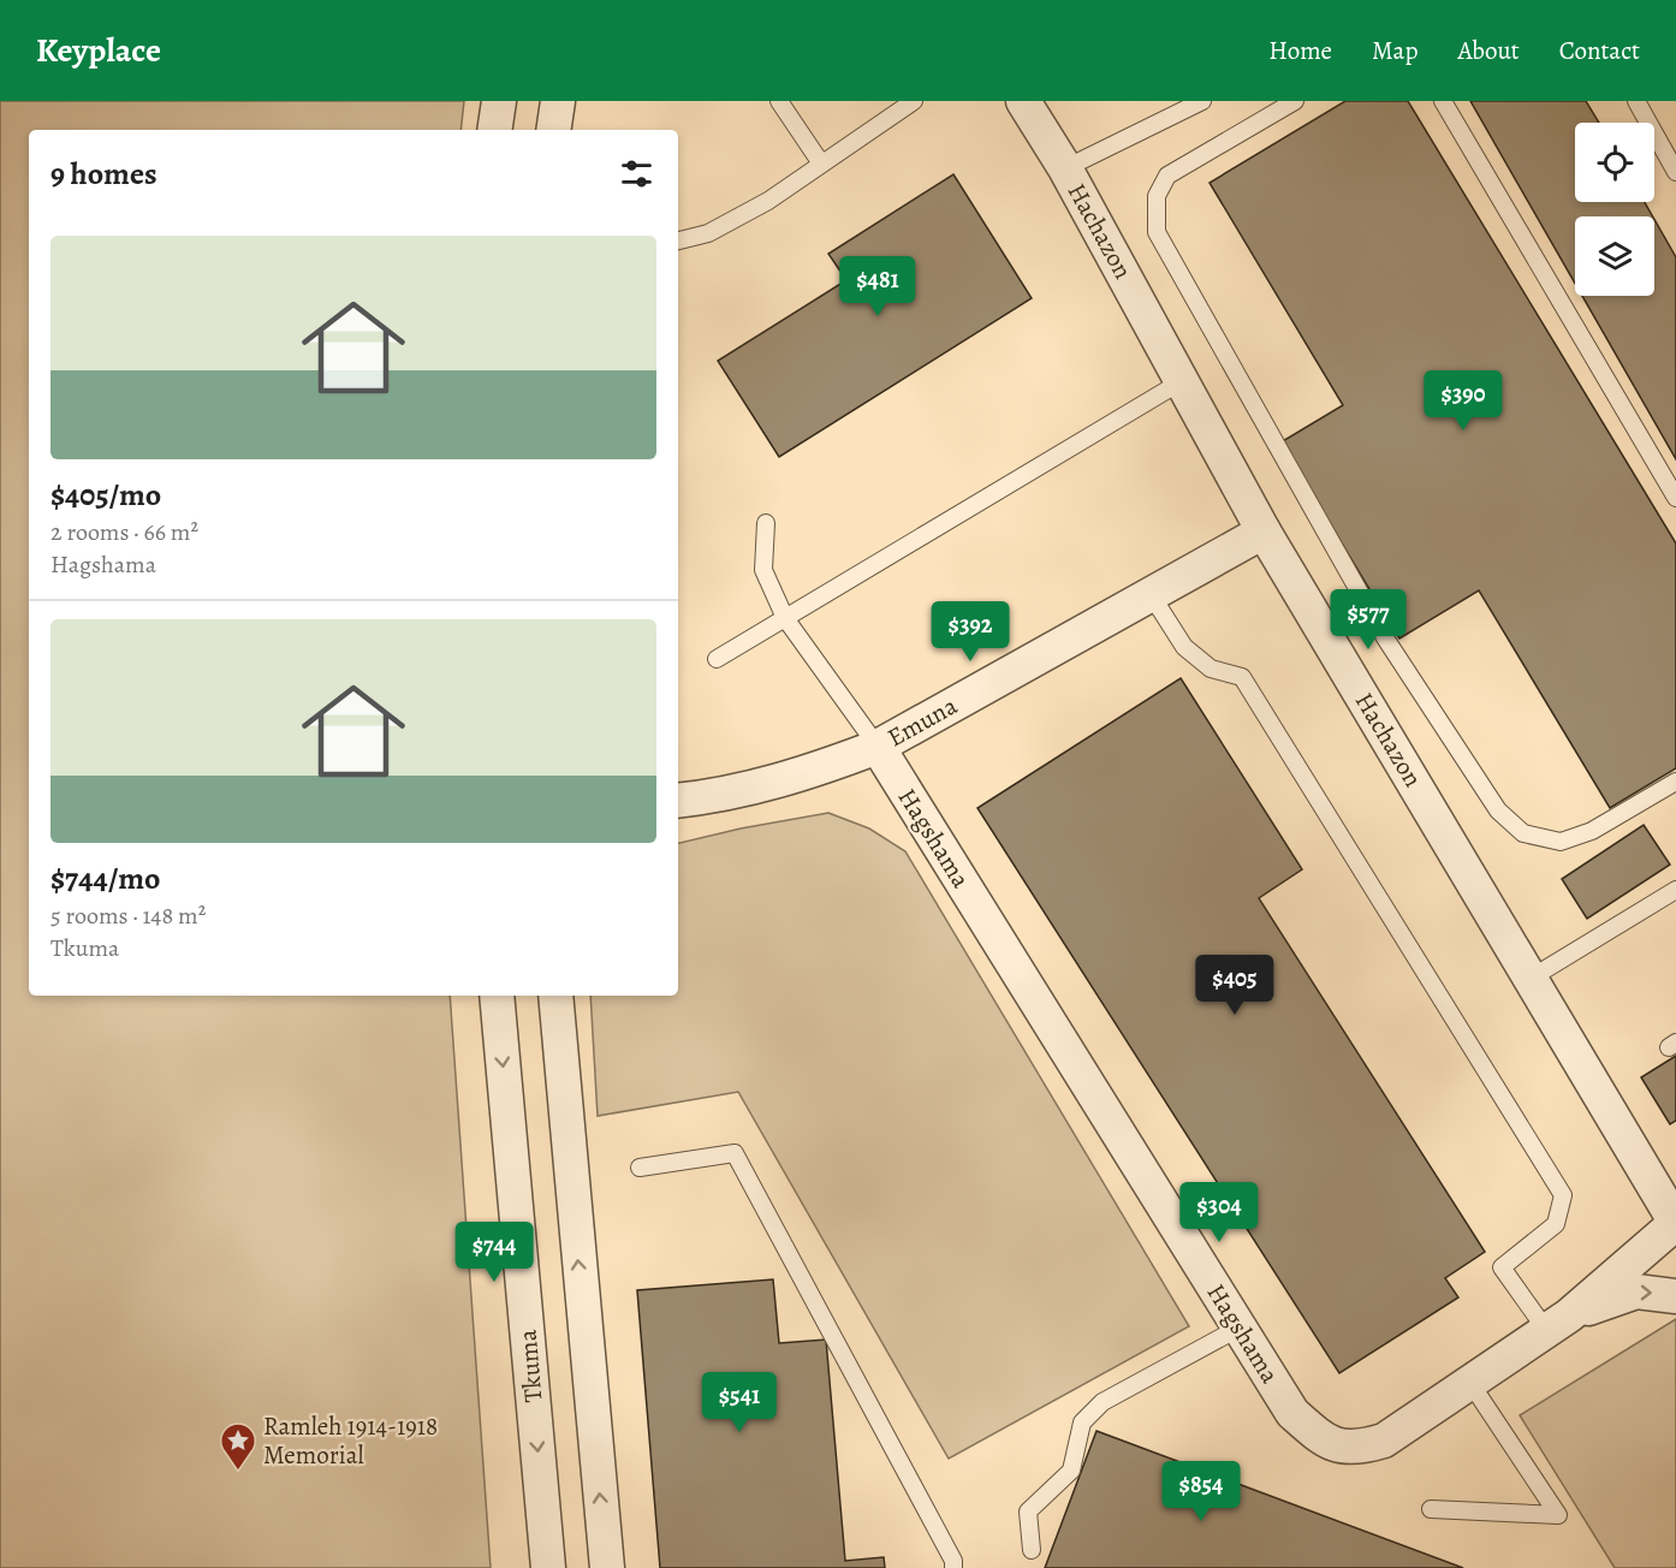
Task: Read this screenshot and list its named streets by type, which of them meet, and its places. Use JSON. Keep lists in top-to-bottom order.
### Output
{
  "streets": {
    "street": [
      "Hachazon",
      "Emuna",
      "Hagshama",
      "Tkuma"
    ]
  },
  "crossings": [
    ["Hachazon", "Emuna"],
    ["Hachazon", "Hagshama"],
    ["Emuna", "Hagshama"]
  ],
  "places": {
    "place": ["Ramleh 1914-1918 Memorial"]
  },
  "page": {
    "header": "Keyplace",
    "nav": [
      "Home",
      "Map",
      "About",
      "Contact"
    ],
    "heading": "9 homes",
    "list": [
      {
        "name": "$405/mo",
        "note": "2 rooms · 66 m² · Hagshama"
      },
      {
        "name": "$744/mo",
        "note": "5 rooms · 148 m² · Tkuma"
      }
    ],
    "price": [
      "$481",
      "$390",
      "$577",
      "$392",
      "$405",
      "$304",
      "$744",
      "$541",
      "$854"
    ]
  }
}
